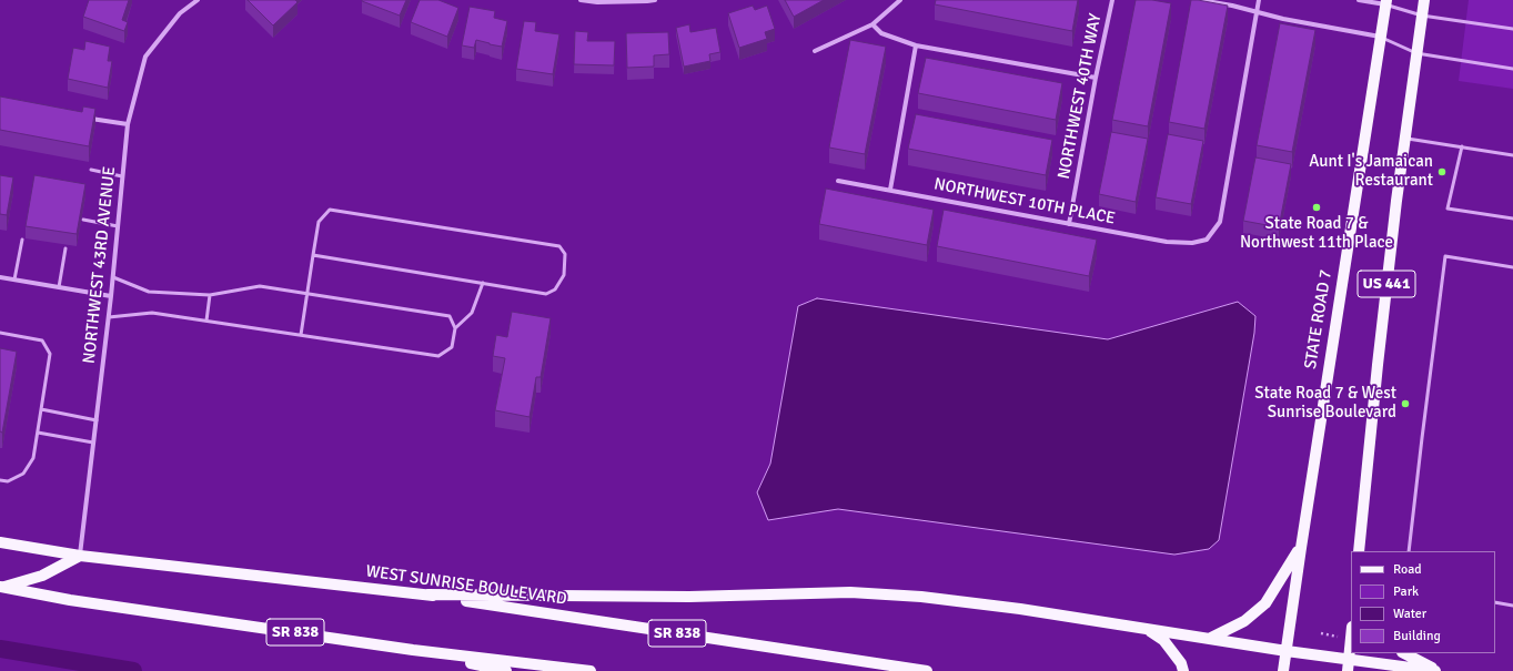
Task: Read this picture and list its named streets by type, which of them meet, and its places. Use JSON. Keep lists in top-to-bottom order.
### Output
{
  "streets": {
    "main road": [
      "US 441",
      "STATE ROAD 7",
      "WEST SUNRISE BOULEVARD",
      "SR 838"
    ],
    "street": ["NORTHWEST 40TH WAY", "NORTHWEST 10TH PLACE", "NORTHWEST 43RD AVENUE"]
  },
  "crossings": [
    ["NORTHWEST 40TH WAY", "NORTHWEST 10TH PLACE"],
    ["NORTHWEST 43RD AVENUE", "WEST SUNRISE BOULEVARD"]
  ],
  "places": ["Aunt I's Jamaican Restaurant", "State Road 7 & Northwest 11th Place", "State Road 7 & West Sunrise Boulevard"],
  "legend": [
    "Road",
    "Park",
    "Water",
    "Building"
  ]
}
